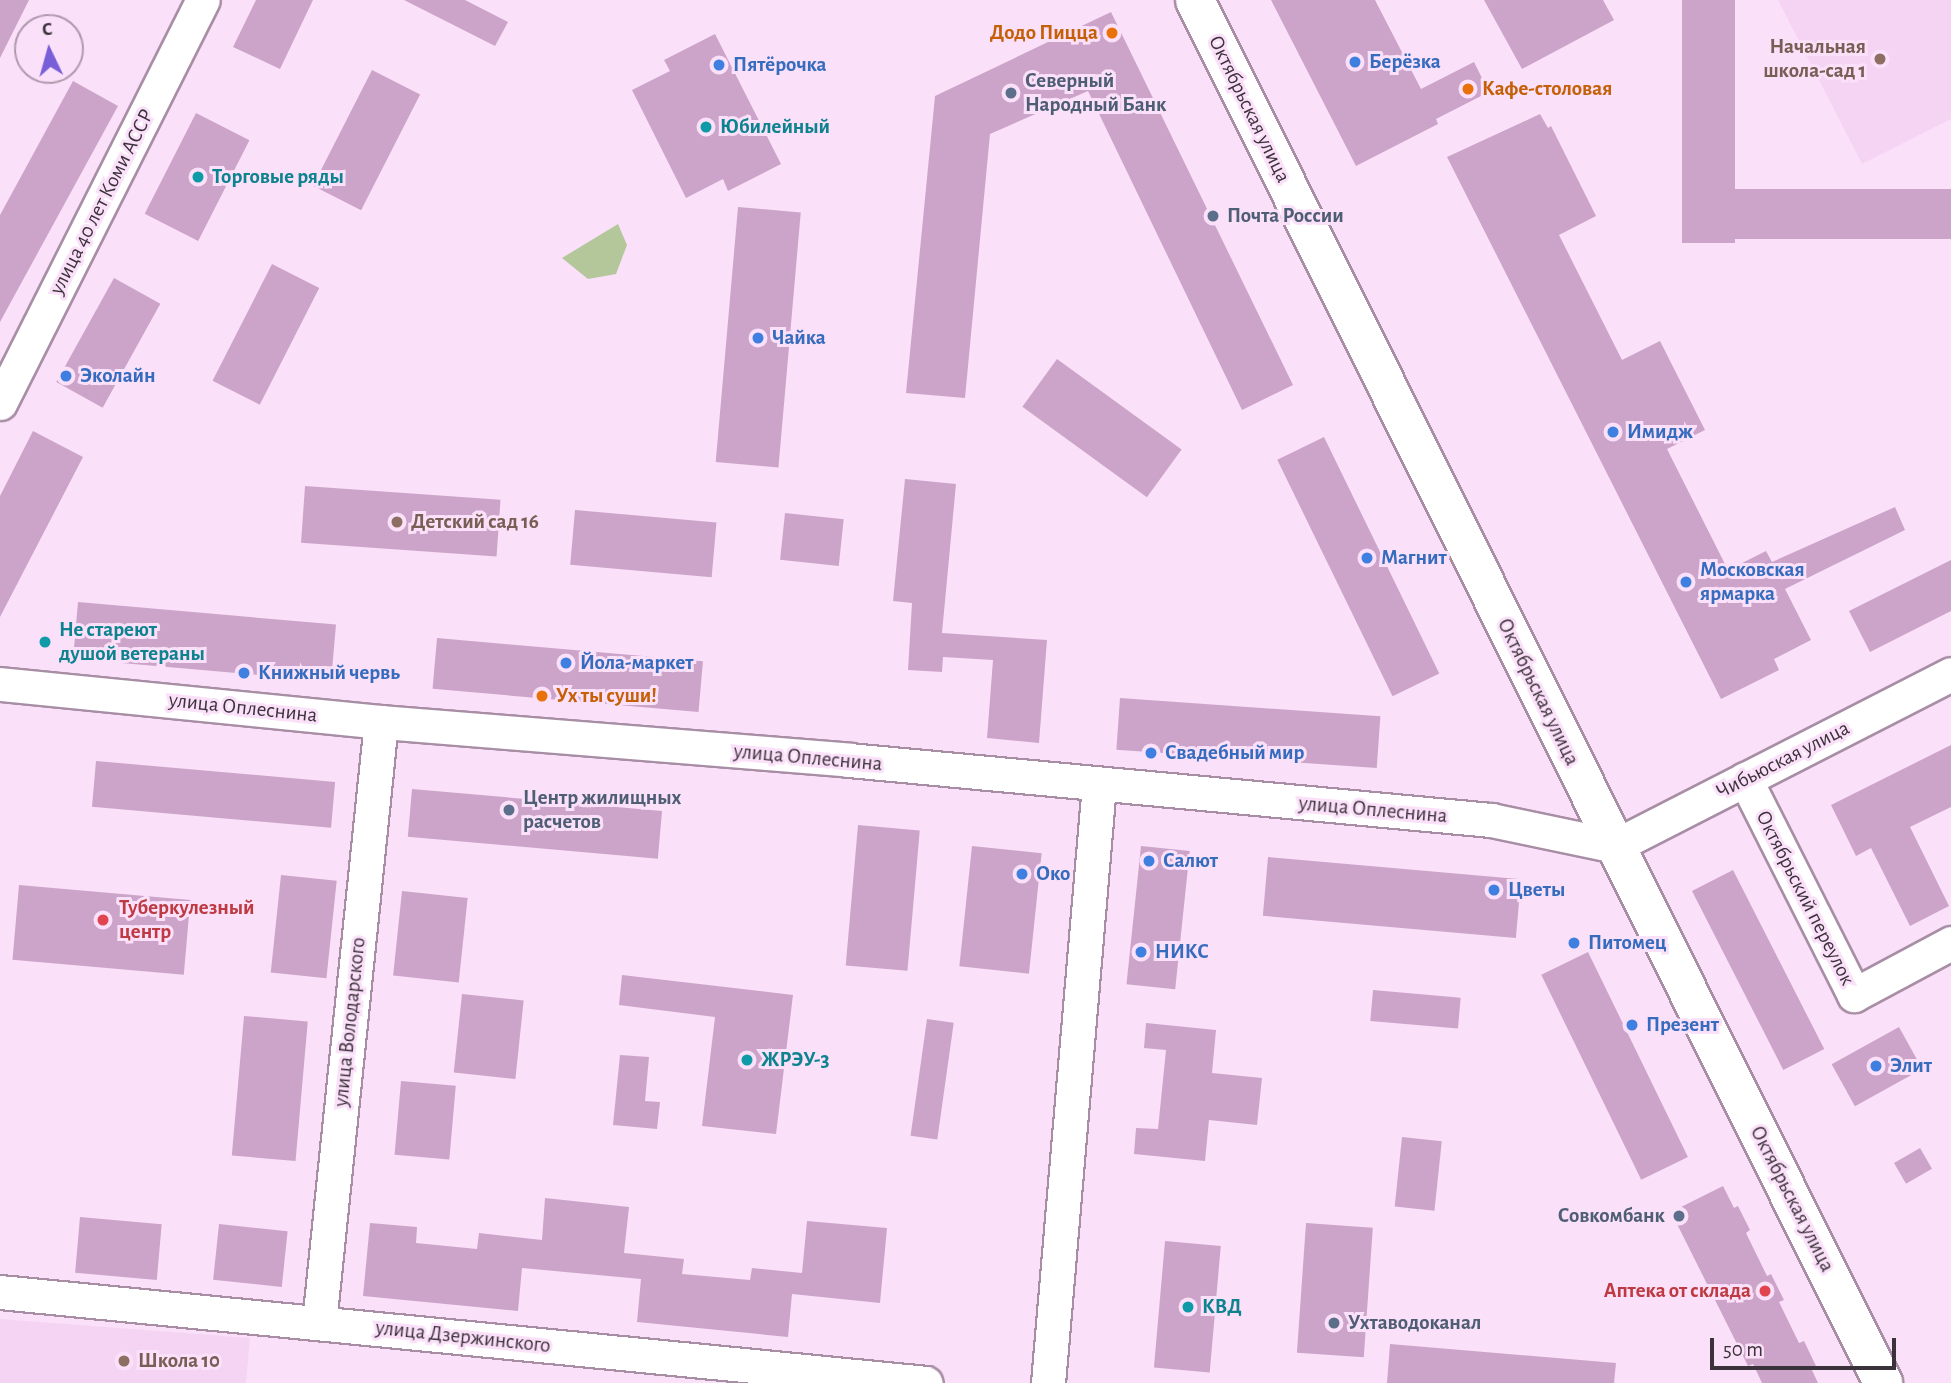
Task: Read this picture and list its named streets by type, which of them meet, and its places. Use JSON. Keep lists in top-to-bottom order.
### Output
{
  "streets": {
    "main road": ["Октябрьская улица"],
    "street": [
      "улица 40 лет Коми АССР",
      "улица Оплеснина",
      "Чибьюская улица",
      "Октябрьский переулок",
      "улица Володарского",
      "улица Дзержинского"
    ]
  },
  "crossings": [
    ["Октябрьская улица", "улица Оплеснина"],
    ["Октябрьская улица", "Чибьюская улица"],
    ["улица Оплеснина", "Чибьюская улица"],
    ["улица Оплеснина", "улица Володарского"],
    ["Чибьюская улица", "Октябрьский переулок"],
    ["улица Володарского", "улица Дзержинского"]
  ],
  "places": [
    "Додо Пицца",
    "Начальная школа-сад 1",
    "Берёзка",
    "Пятёрочка",
    "Кафе-столовая",
    "Северный Народный Банк",
    "Юбилейный",
    "Торговые ряды",
    "Почта России",
    "Чайка",
    "Эколайн",
    "Имидж",
    "Детский сад 16",
    "Магнит",
    "Московская ярмарка",
    "Не стареют душой ветераны",
    "Йола-маркет",
    "Книжный червь",
    "Ух ты суши!",
    "Свадебный мир",
    "Центр жилищных расчетов",
    "Салют",
    "Око",
    "Цветы",
    "Туберкулезный центр",
    "Питомец",
    "НИКС",
    "Презент",
    "ЖРЭУ-3",
    "Элит",
    "Совкомбанк",
    "Аптека от склада",
    "КВД",
    "Ухтаводоканал",
    "Школа 10"
  ],
  "scale_bar": "50 m",
  "north": "top"
}
